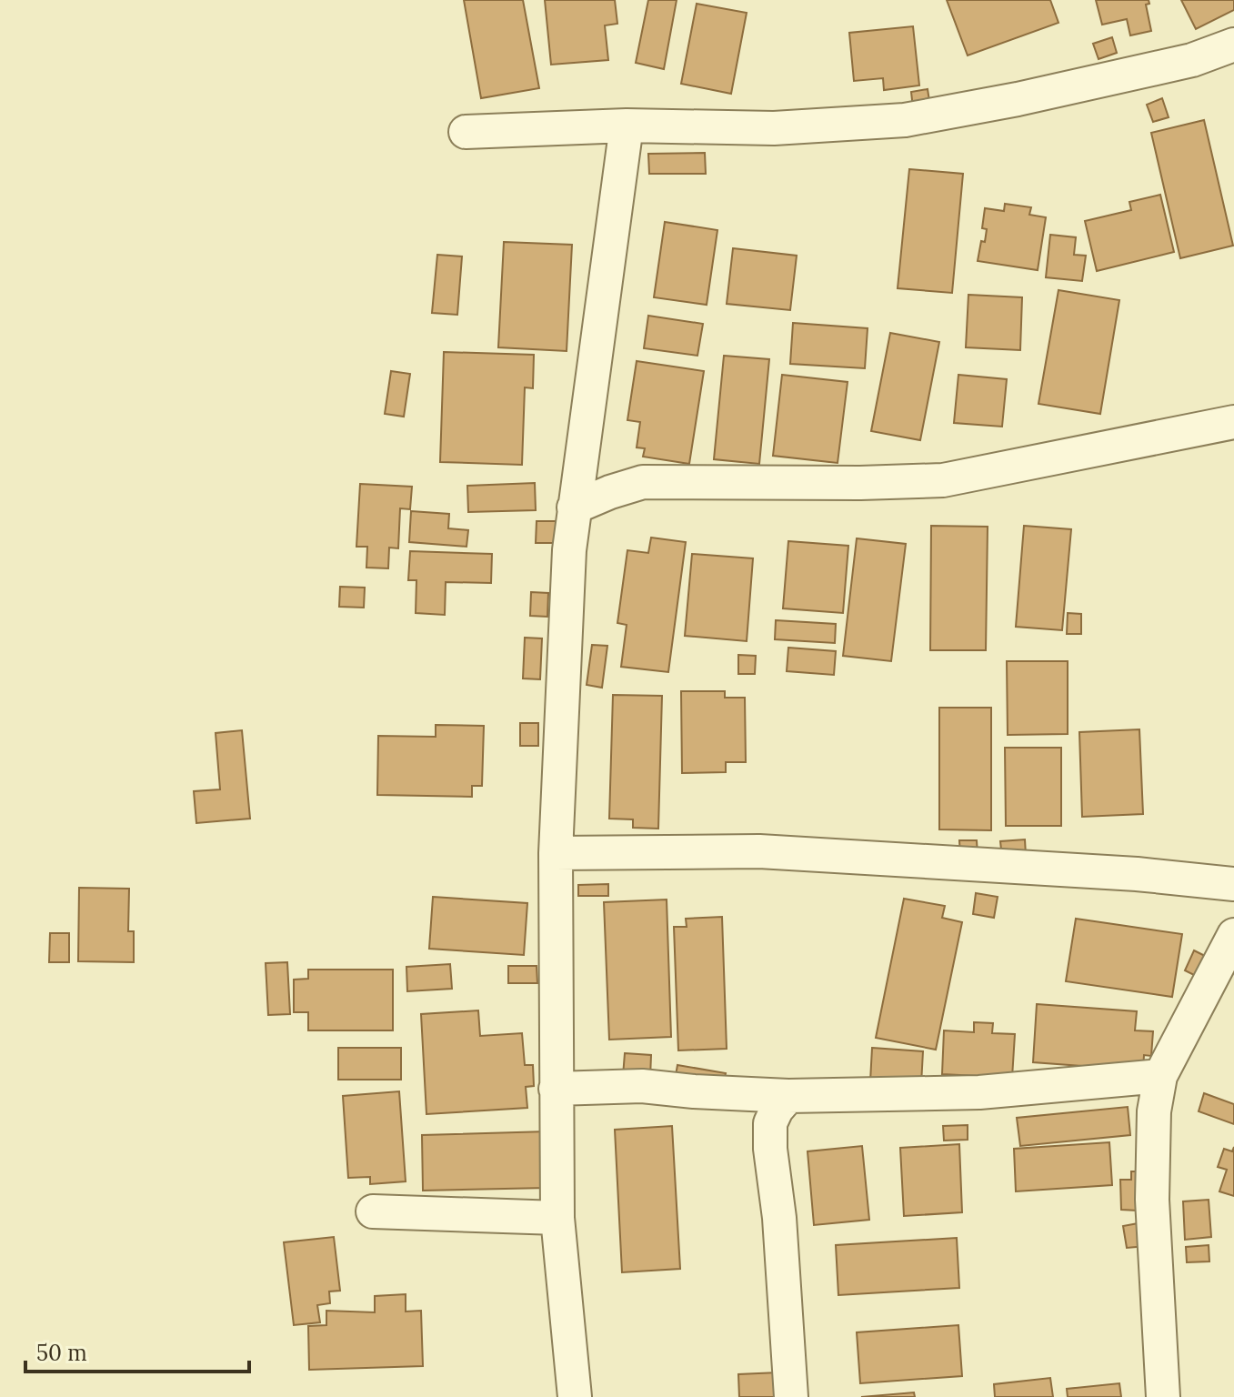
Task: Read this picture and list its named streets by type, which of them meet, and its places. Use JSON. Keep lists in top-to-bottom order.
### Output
{
  "scale_bar": "50 m"
}
